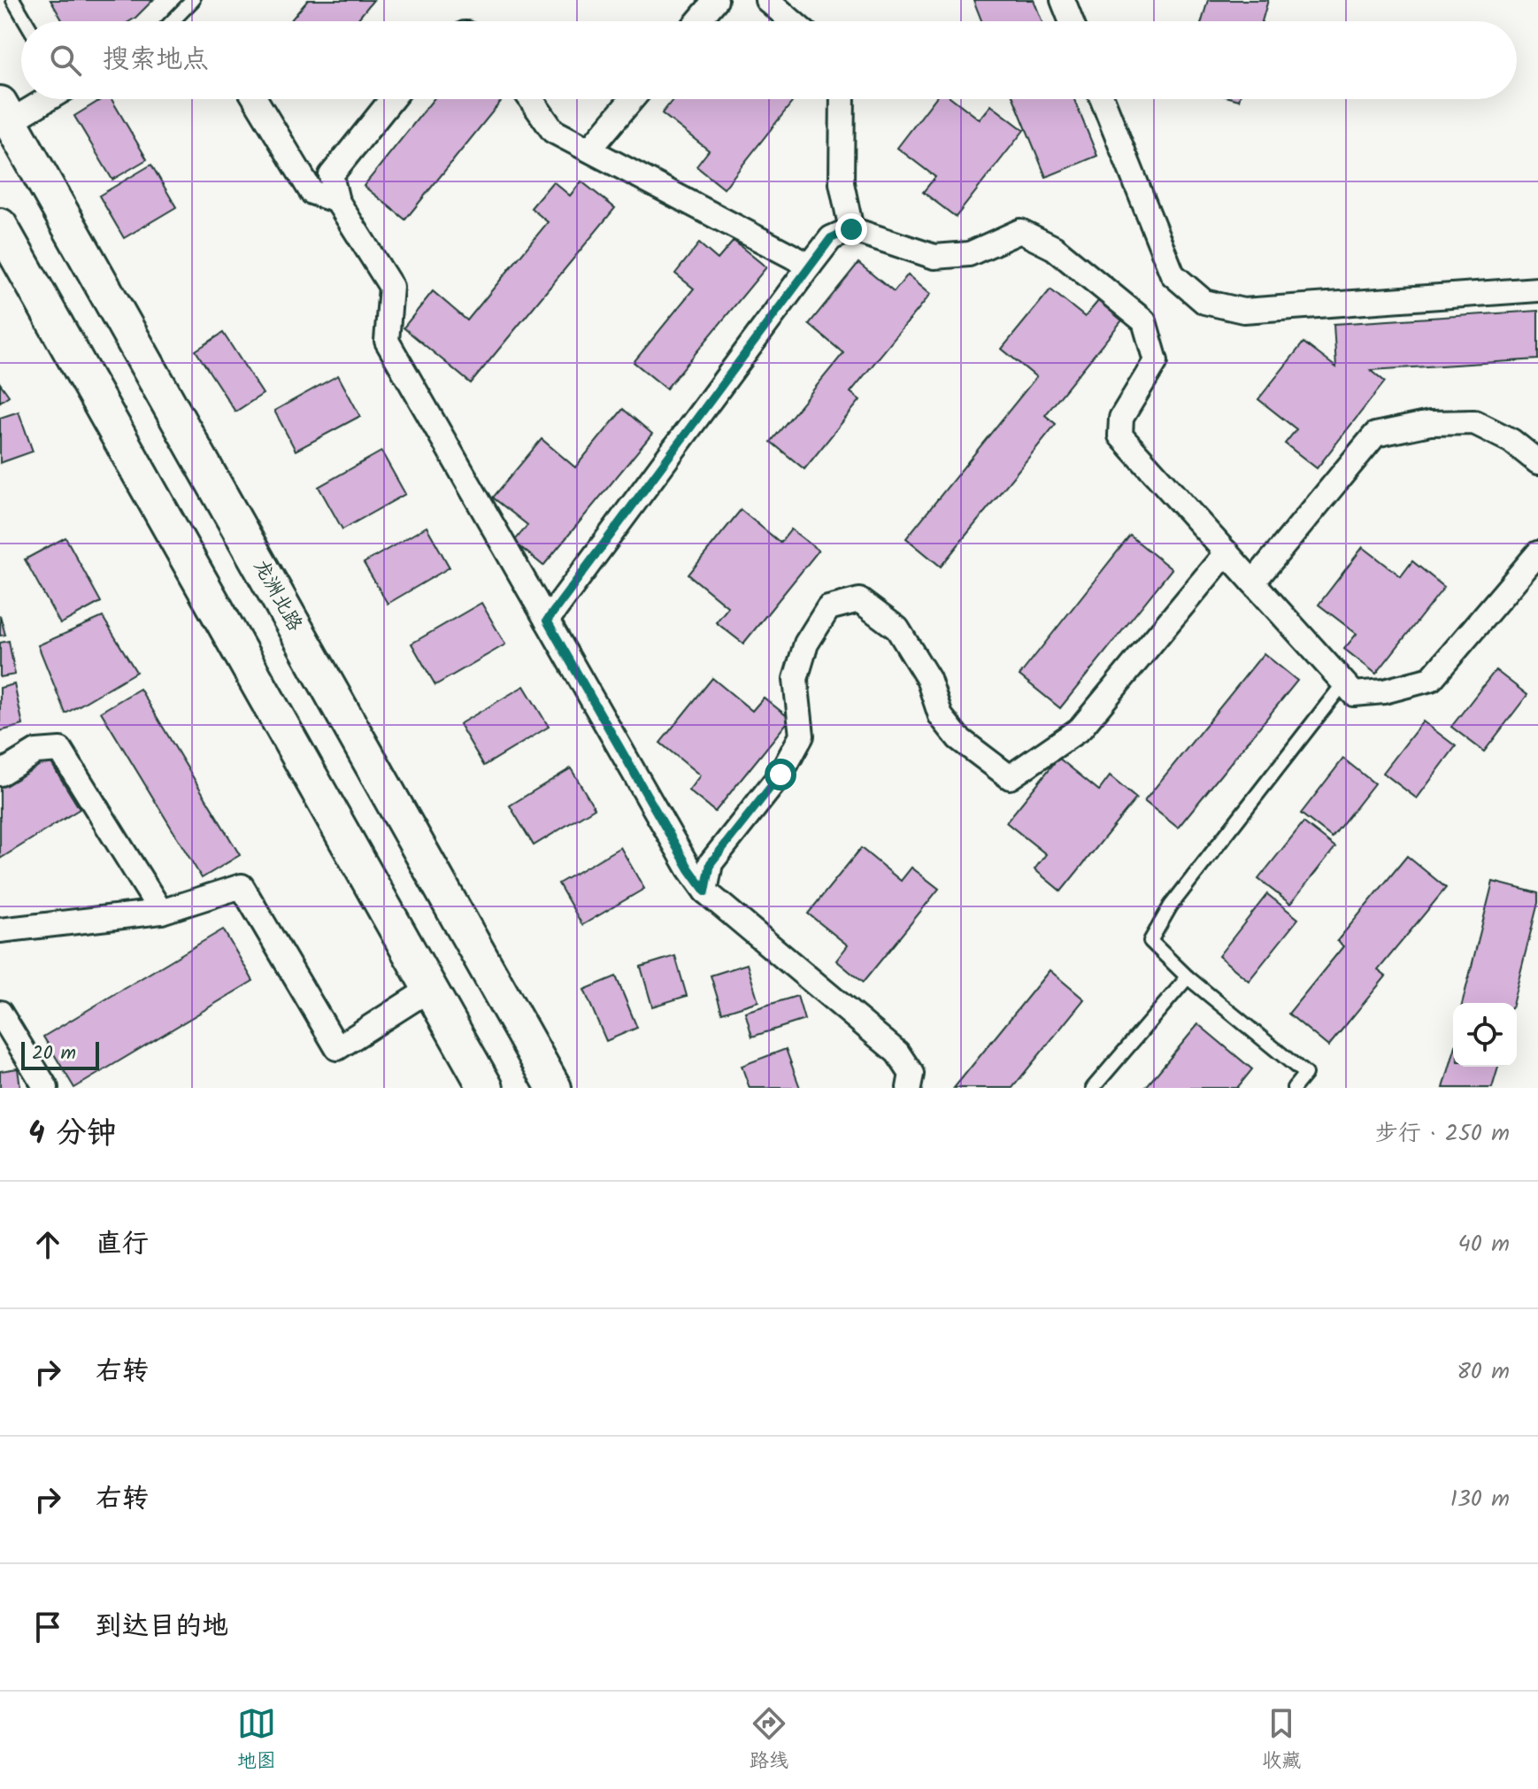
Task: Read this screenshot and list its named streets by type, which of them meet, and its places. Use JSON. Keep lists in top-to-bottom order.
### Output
{
  "streets": {
    "main road": ["龙洲北路"]
  },
  "scale_bar": "20 m",
  "page": {
    "search": "搜索地点",
    "scale": "20 m",
    "heading": ["4 分钟", "步行 · 250 m"],
    "list": [
      ["直行", "40 m"],
      ["右转", "80 m"],
      ["右转", "130 m"],
      "到达目的地"
    ],
    "nav": ["地图", "路线", "收藏"]
  }
}
